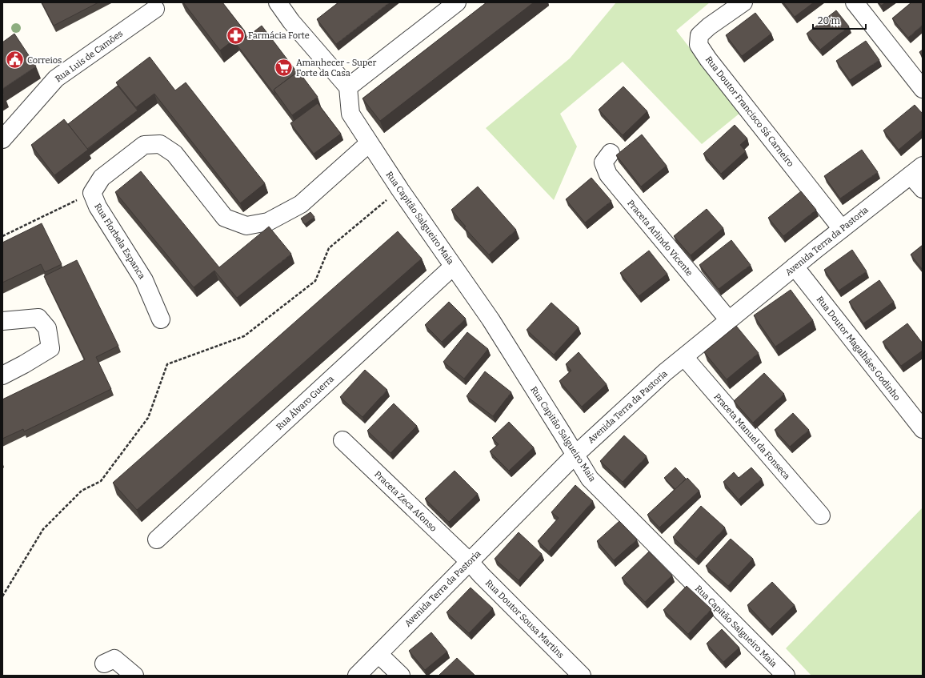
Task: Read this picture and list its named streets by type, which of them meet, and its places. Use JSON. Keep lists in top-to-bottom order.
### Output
{
  "streets": {
    "street": [
      "Rua Luis de Camões",
      "Rua Doutor Francisco Sá Carneiro",
      "Rua Capitão Salgueiro Maia",
      "Praceta Arlindo Vicente",
      "Rua Florbela Espanca",
      "Avenida Terra da Pastoria",
      "Rua Doutor Magalhães Godinho",
      "Rua Álvaro Guerra",
      "Praceta Manuel da Fonseca",
      "Praceta Zeca Afonso",
      "Rua Doutor Sousa Martins"
    ]
  },
  "crossings": [
    ["Rua Doutor Francisco Sá Carneiro", "Avenida Terra da Pastoria"],
    ["Rua Capitão Salgueiro Maia", "Rua Florbela Espanca"],
    ["Rua Capitão Salgueiro Maia", "Avenida Terra da Pastoria"],
    ["Rua Capitão Salgueiro Maia", "Rua Álvaro Guerra"],
    ["Praceta Arlindo Vicente", "Avenida Terra da Pastoria"],
    ["Avenida Terra da Pastoria", "Rua Doutor Magalhães Godinho"],
    ["Avenida Terra da Pastoria", "Praceta Manuel da Fonseca"],
    ["Avenida Terra da Pastoria", "Praceta Zeca Afonso"],
    ["Avenida Terra da Pastoria", "Rua Doutor Sousa Martins"],
    ["Praceta Zeca Afonso", "Rua Doutor Sousa Martins"]
  ],
  "places": {
    "pharmacy": ["Farmácia Forte"],
    "public building": ["Correios"],
    "supermarket": ["Amanhecer - Super Forte da Casa"]
  },
  "scale_bar": "20 m"
}
